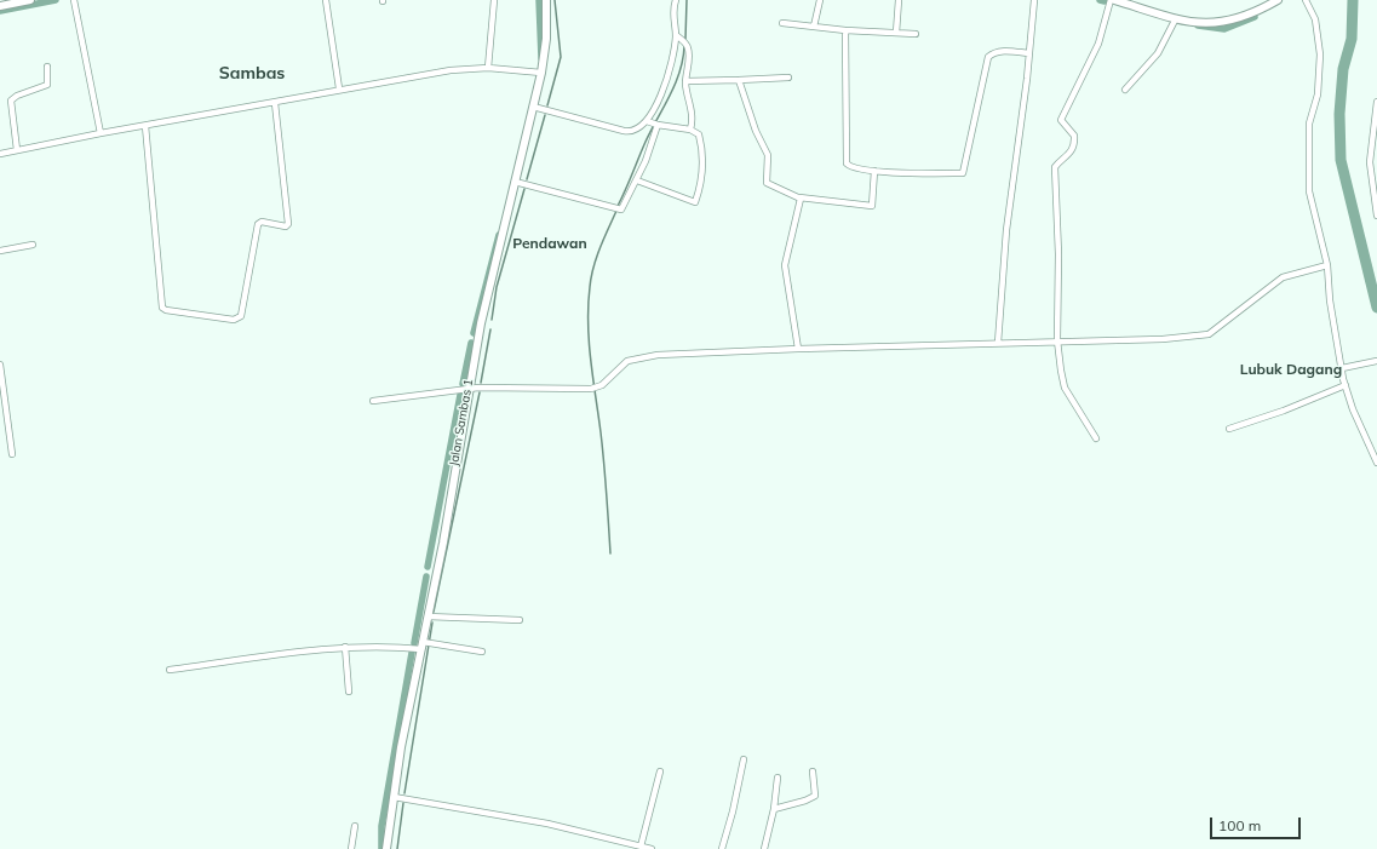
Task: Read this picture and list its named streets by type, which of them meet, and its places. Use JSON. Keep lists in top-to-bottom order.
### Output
{
  "streets": {
    "street": ["Jalan Sambas 1"]
  },
  "districts": ["Sambas", "Pendawan", "Lubuk Dagang"],
  "scale_bar": "100 m"
}
